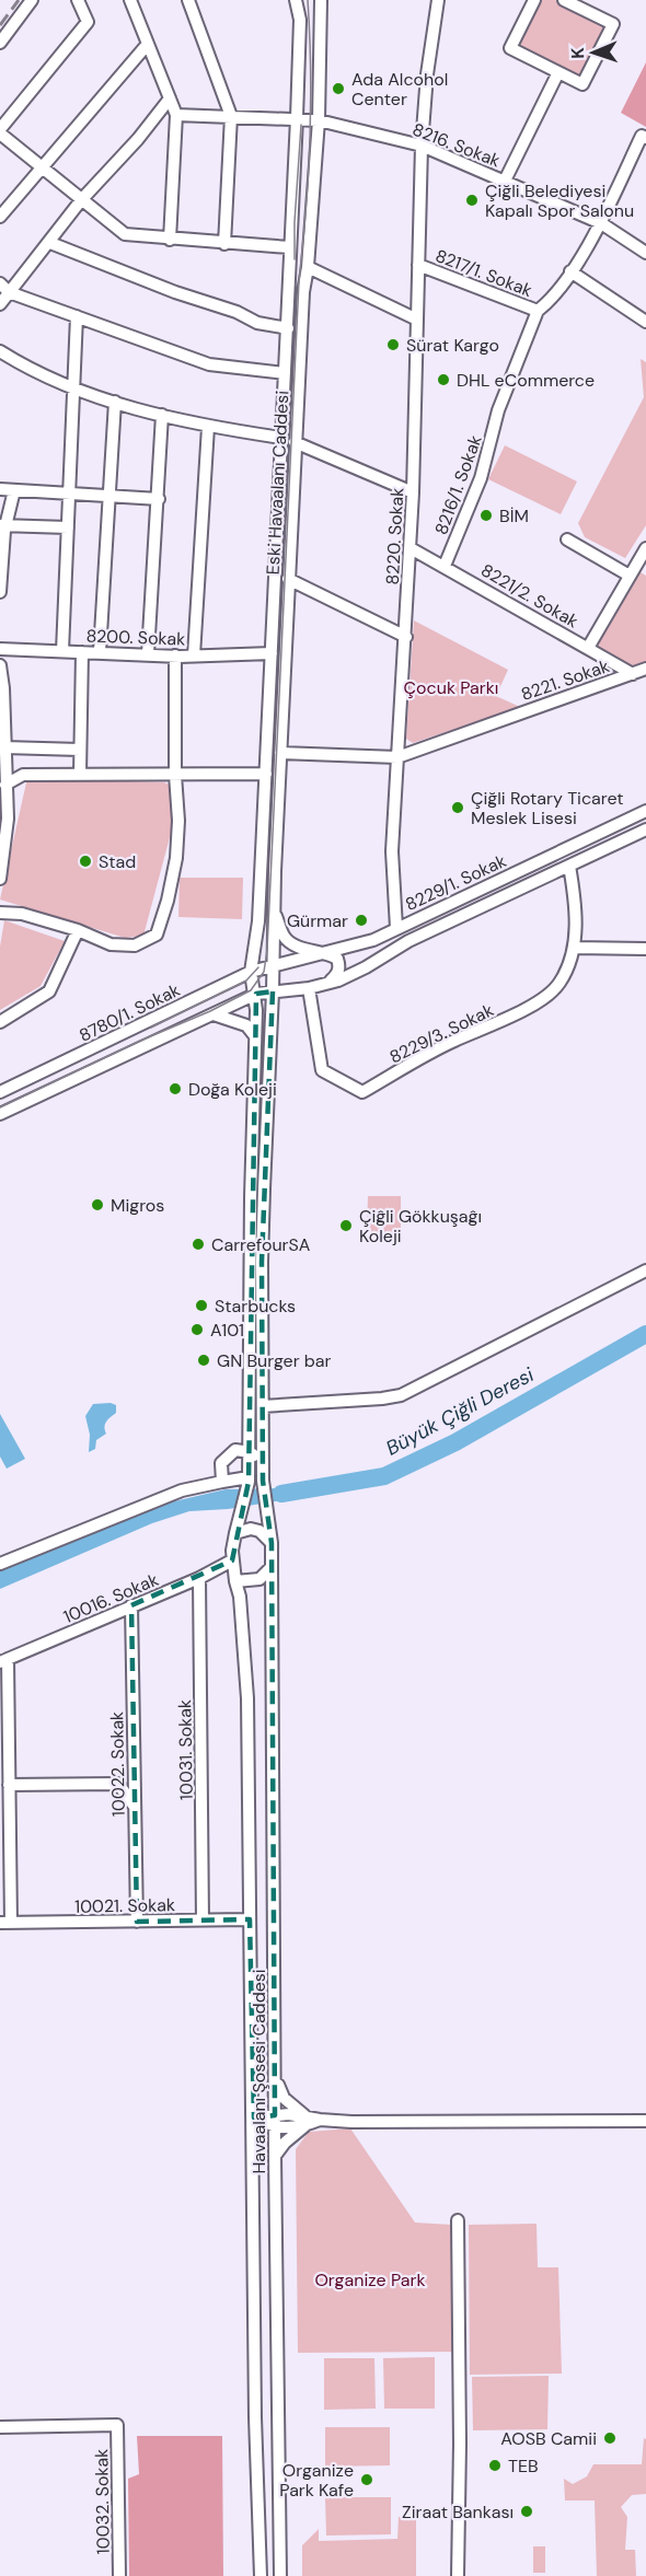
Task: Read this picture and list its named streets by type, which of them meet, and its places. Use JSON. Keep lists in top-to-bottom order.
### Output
{
  "streets": {
    "street": [
      "8216. Sokak",
      "8217/1. Sokak",
      "Eski Havaalanı Caddesi",
      "8216/1. Sokak",
      "8220. Sokak",
      "8221/2. Sokak",
      "8200. Sokak",
      "8221. Sokak",
      "8229/1. Sokak",
      "8780/1. Sokak",
      "8229/3. Sokak",
      "10016. Sokak",
      "10031. Sokak",
      "10022. Sokak",
      "10021. Sokak",
      "Havaalanı Şosesi Caddesi",
      "10032. Sokak"
    ]
  },
  "crossings": [
    ["8216. Sokak", "Eski Havaalanı Caddesi"],
    ["8216. Sokak", "8216/1. Sokak"],
    ["8216. Sokak", "8220. Sokak"],
    ["8217/1. Sokak", "8216/1. Sokak"],
    ["8217/1. Sokak", "8220. Sokak"],
    ["Eski Havaalanı Caddesi", "8200. Sokak"],
    ["Eski Havaalanı Caddesi", "8229/1. Sokak"],
    ["Eski Havaalanı Caddesi", "8780/1. Sokak"],
    ["Eski Havaalanı Caddesi", "10016. Sokak"],
    ["Eski Havaalanı Caddesi", "Havaalanı Şosesi Caddesi"],
    ["8216/1. Sokak", "8221/2. Sokak"],
    ["8220. Sokak", "8221/2. Sokak"],
    ["8220. Sokak", "8221. Sokak"],
    ["8220. Sokak", "8229/1. Sokak"],
    ["8221/2. Sokak", "8221. Sokak"],
    ["8229/1. Sokak", "8780/1. Sokak"],
    ["8229/1. Sokak", "8229/3. Sokak"],
    ["10016. Sokak", "10031. Sokak"],
    ["10016. Sokak", "10022. Sokak"],
    ["10016. Sokak", "Havaalanı Şosesi Caddesi"],
    ["10031. Sokak", "10021. Sokak"],
    ["10022. Sokak", "10021. Sokak"],
    ["10021. Sokak", "Havaalanı Şosesi Caddesi"]
  ],
  "water": ["Büyük Çiğli Deresi"],
  "parks": ["Çocuk Parkı", "Organize Park"],
  "places": [
    "Ada Alcohol Center",
    "Çiğli Belediyesi Kapalı Spor Salonu",
    "Sürat Kargo",
    "DHL eCommerce",
    "BİM",
    "Çiğli Rotary Ticaret Meslek Lisesi",
    "Stad",
    "Gürmar",
    "Doğa Koleji",
    "Migros",
    "Çiĝli Gökkuşaĝı Koleji",
    "CarrefourSA",
    "Starbucks",
    "A101",
    "GN Burger bar",
    "AOSB Camii",
    "TEB",
    "Organize Park Kafe",
    "Ziraat Bankası"
  ],
  "north": "left"
}
